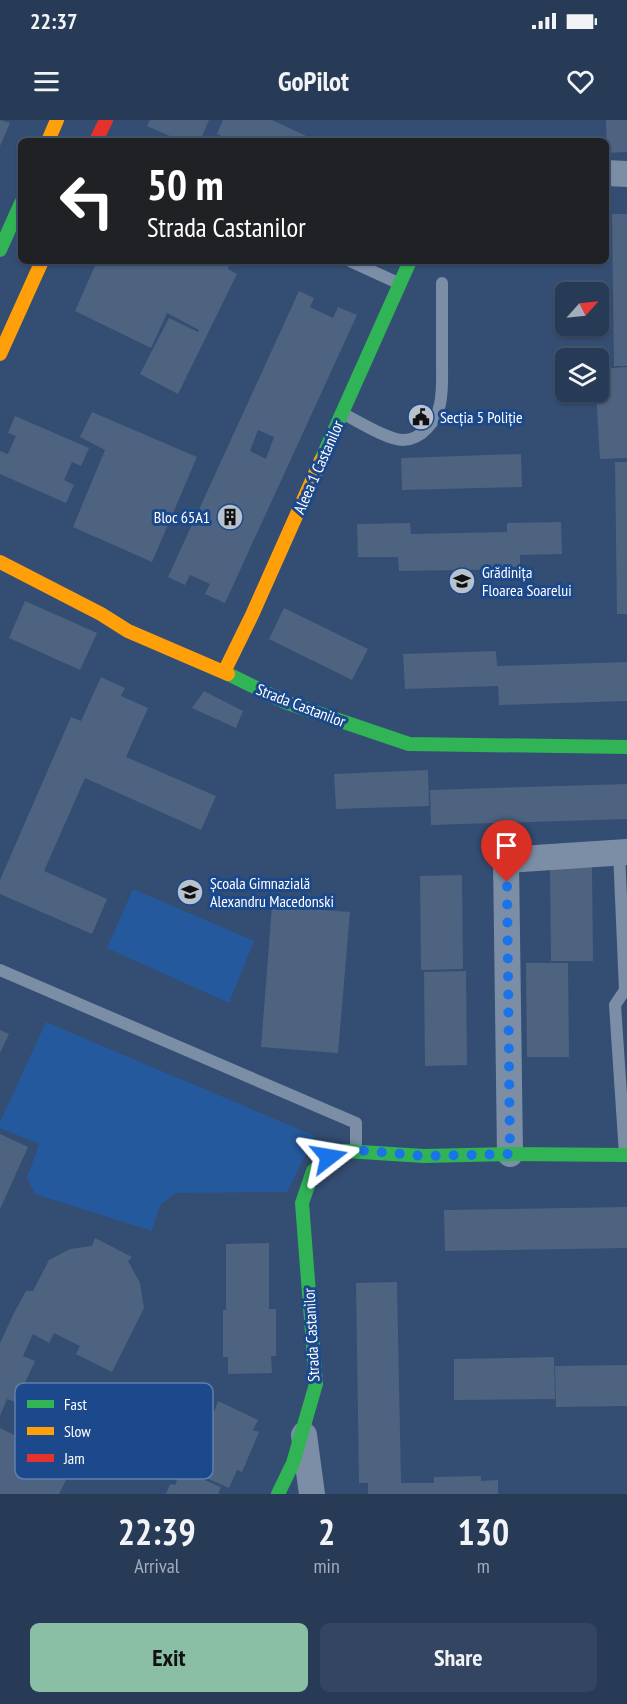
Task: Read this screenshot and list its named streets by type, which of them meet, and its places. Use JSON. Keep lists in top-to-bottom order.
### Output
{
  "streets": {
    "street": ["Aleea 1 Castanilor", "Strada Castanilor"]
  },
  "crossings": [
    ["Aleea 1 Castanilor", "Strada Castanilor"]
  ],
  "places": {
    "public building": ["Secția 5 Poliție"],
    "building": ["Bloc 65A1"],
    "school or university": ["Grădinița Floarea Soarelui", "Școala Gimnazială Alexandru Macedonski"]
  },
  "legend": ["Fast", "Slow", "Jam"],
  "north": "top right",
  "page": {
    "status": "22:37",
    "header": "GoPilot",
    "turn": ["50 m", "Strada Castanilor"],
    "eta": [
      "22:39",
      "Arrival",
      "2",
      "min",
      "130",
      "m"
    ],
    "buttons": ["Exit", "Share"]
  }
}
